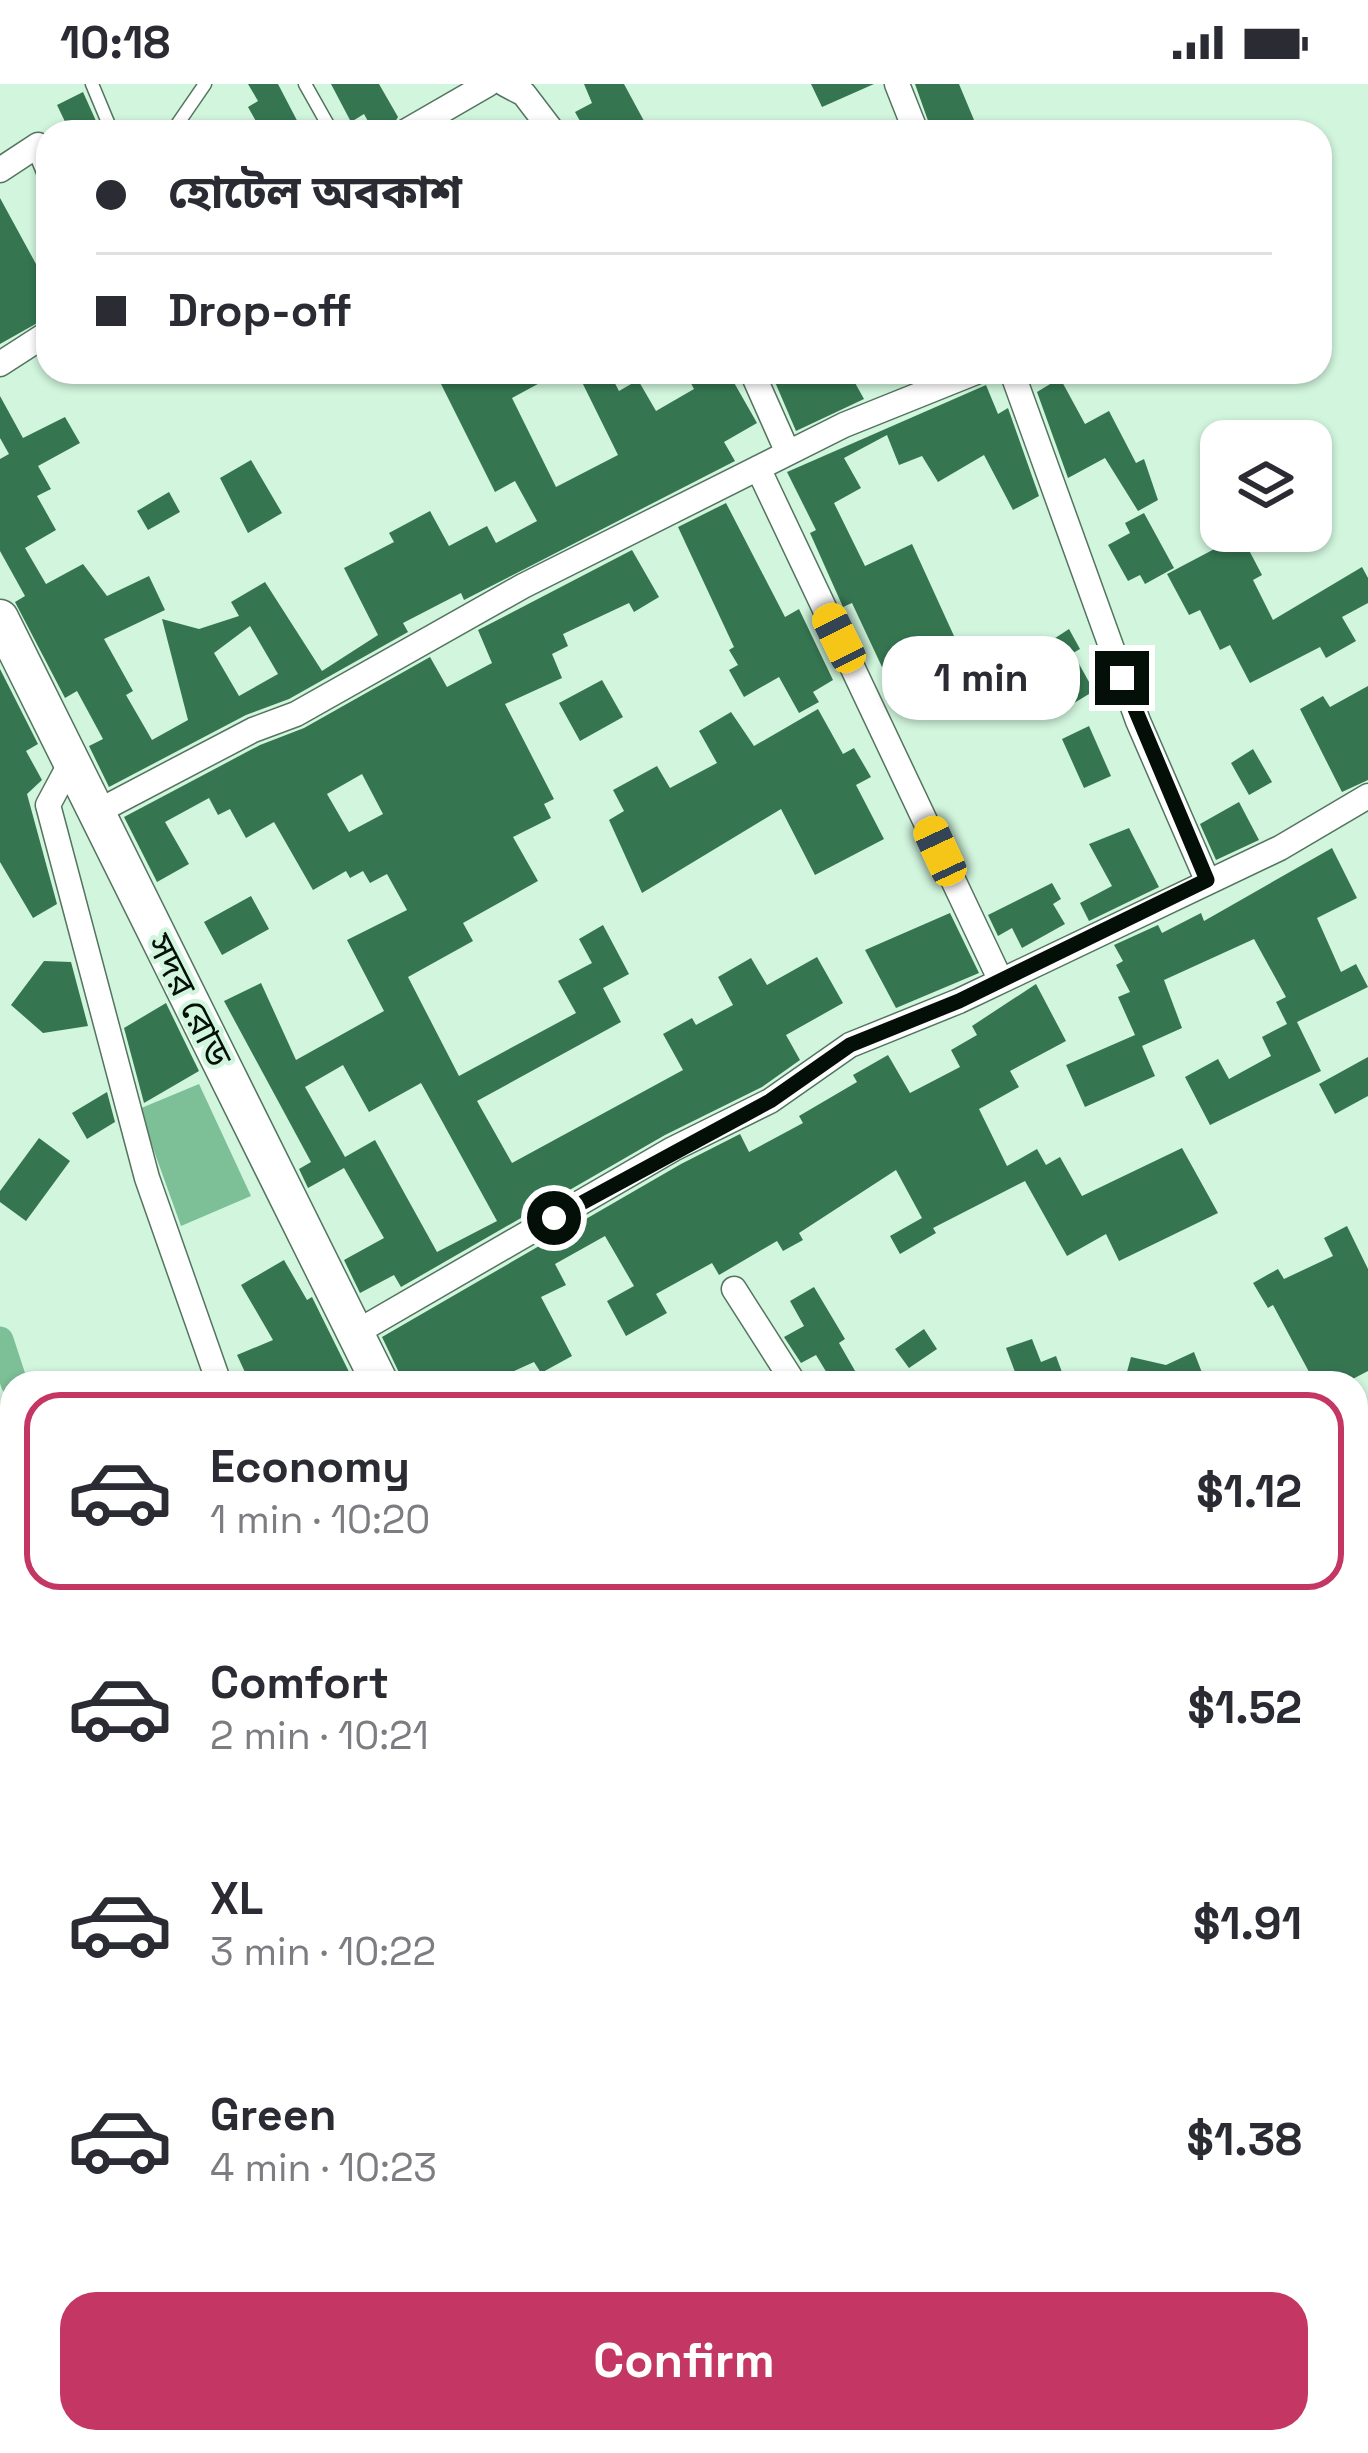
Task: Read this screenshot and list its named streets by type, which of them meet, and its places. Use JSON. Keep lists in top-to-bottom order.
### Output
{
  "streets": {
    "street": ["সদর রোড"]
  },
  "page": {
    "status": "10:18",
    "banner": ["হোটেল অবকাশ", "Drop-off"],
    "bubble": "1 min",
    "list": [
      {
        "name": "Economy",
        "note": "1 min · 10:20",
        "value": "$1.12"
      },
      {
        "name": "Comfort",
        "note": "2 min · 10:21",
        "value": "$1.52"
      },
      {
        "name": "XL",
        "note": "3 min · 10:22",
        "value": "$1.91"
      },
      {
        "name": "Green",
        "note": "4 min · 10:23",
        "value": "$1.38"
      }
    ],
    "buttons": "Confirm"
  }
}
